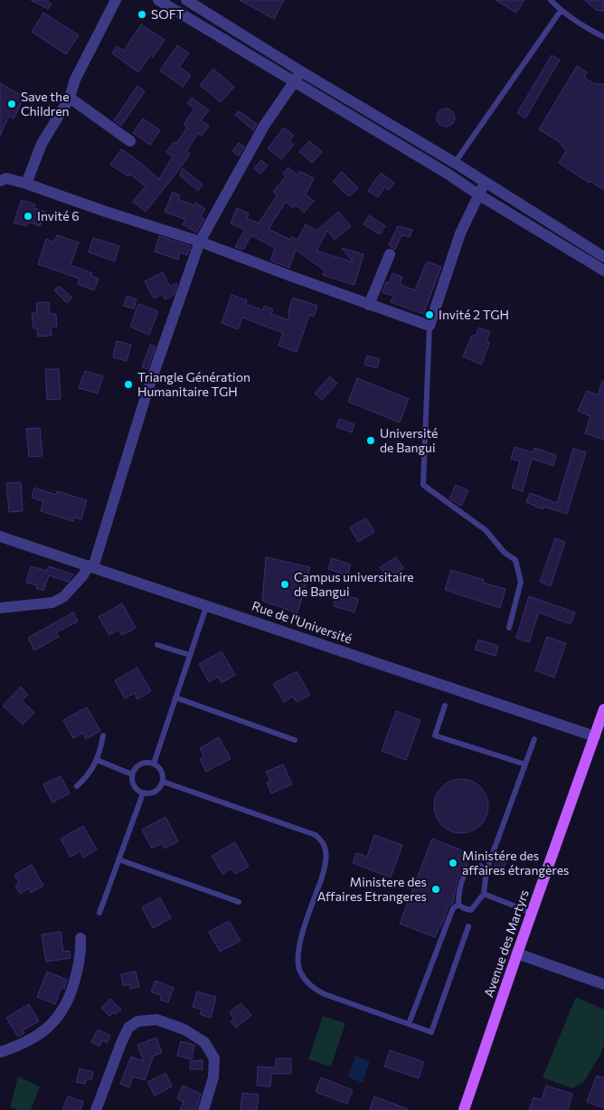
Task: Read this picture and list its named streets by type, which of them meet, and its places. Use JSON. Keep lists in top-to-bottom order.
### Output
{
  "streets": {
    "main road": ["Avenue des Martyrs"],
    "street": ["Rue de l'Université"]
  },
  "crossings": [
    ["Rue de l'Université", "Avenue des Martyrs"]
  ],
  "places": [
    "SOFT",
    "Save the Children",
    "Invité 6",
    "Invité 2 TGH",
    "Triangle Génération Humanitaire TGH",
    "Université de Bangui",
    "Campus universitaire de Bangui",
    "Ministére des affaires étrangères",
    "Ministere des Affaires Etrangeres"
  ]
}
